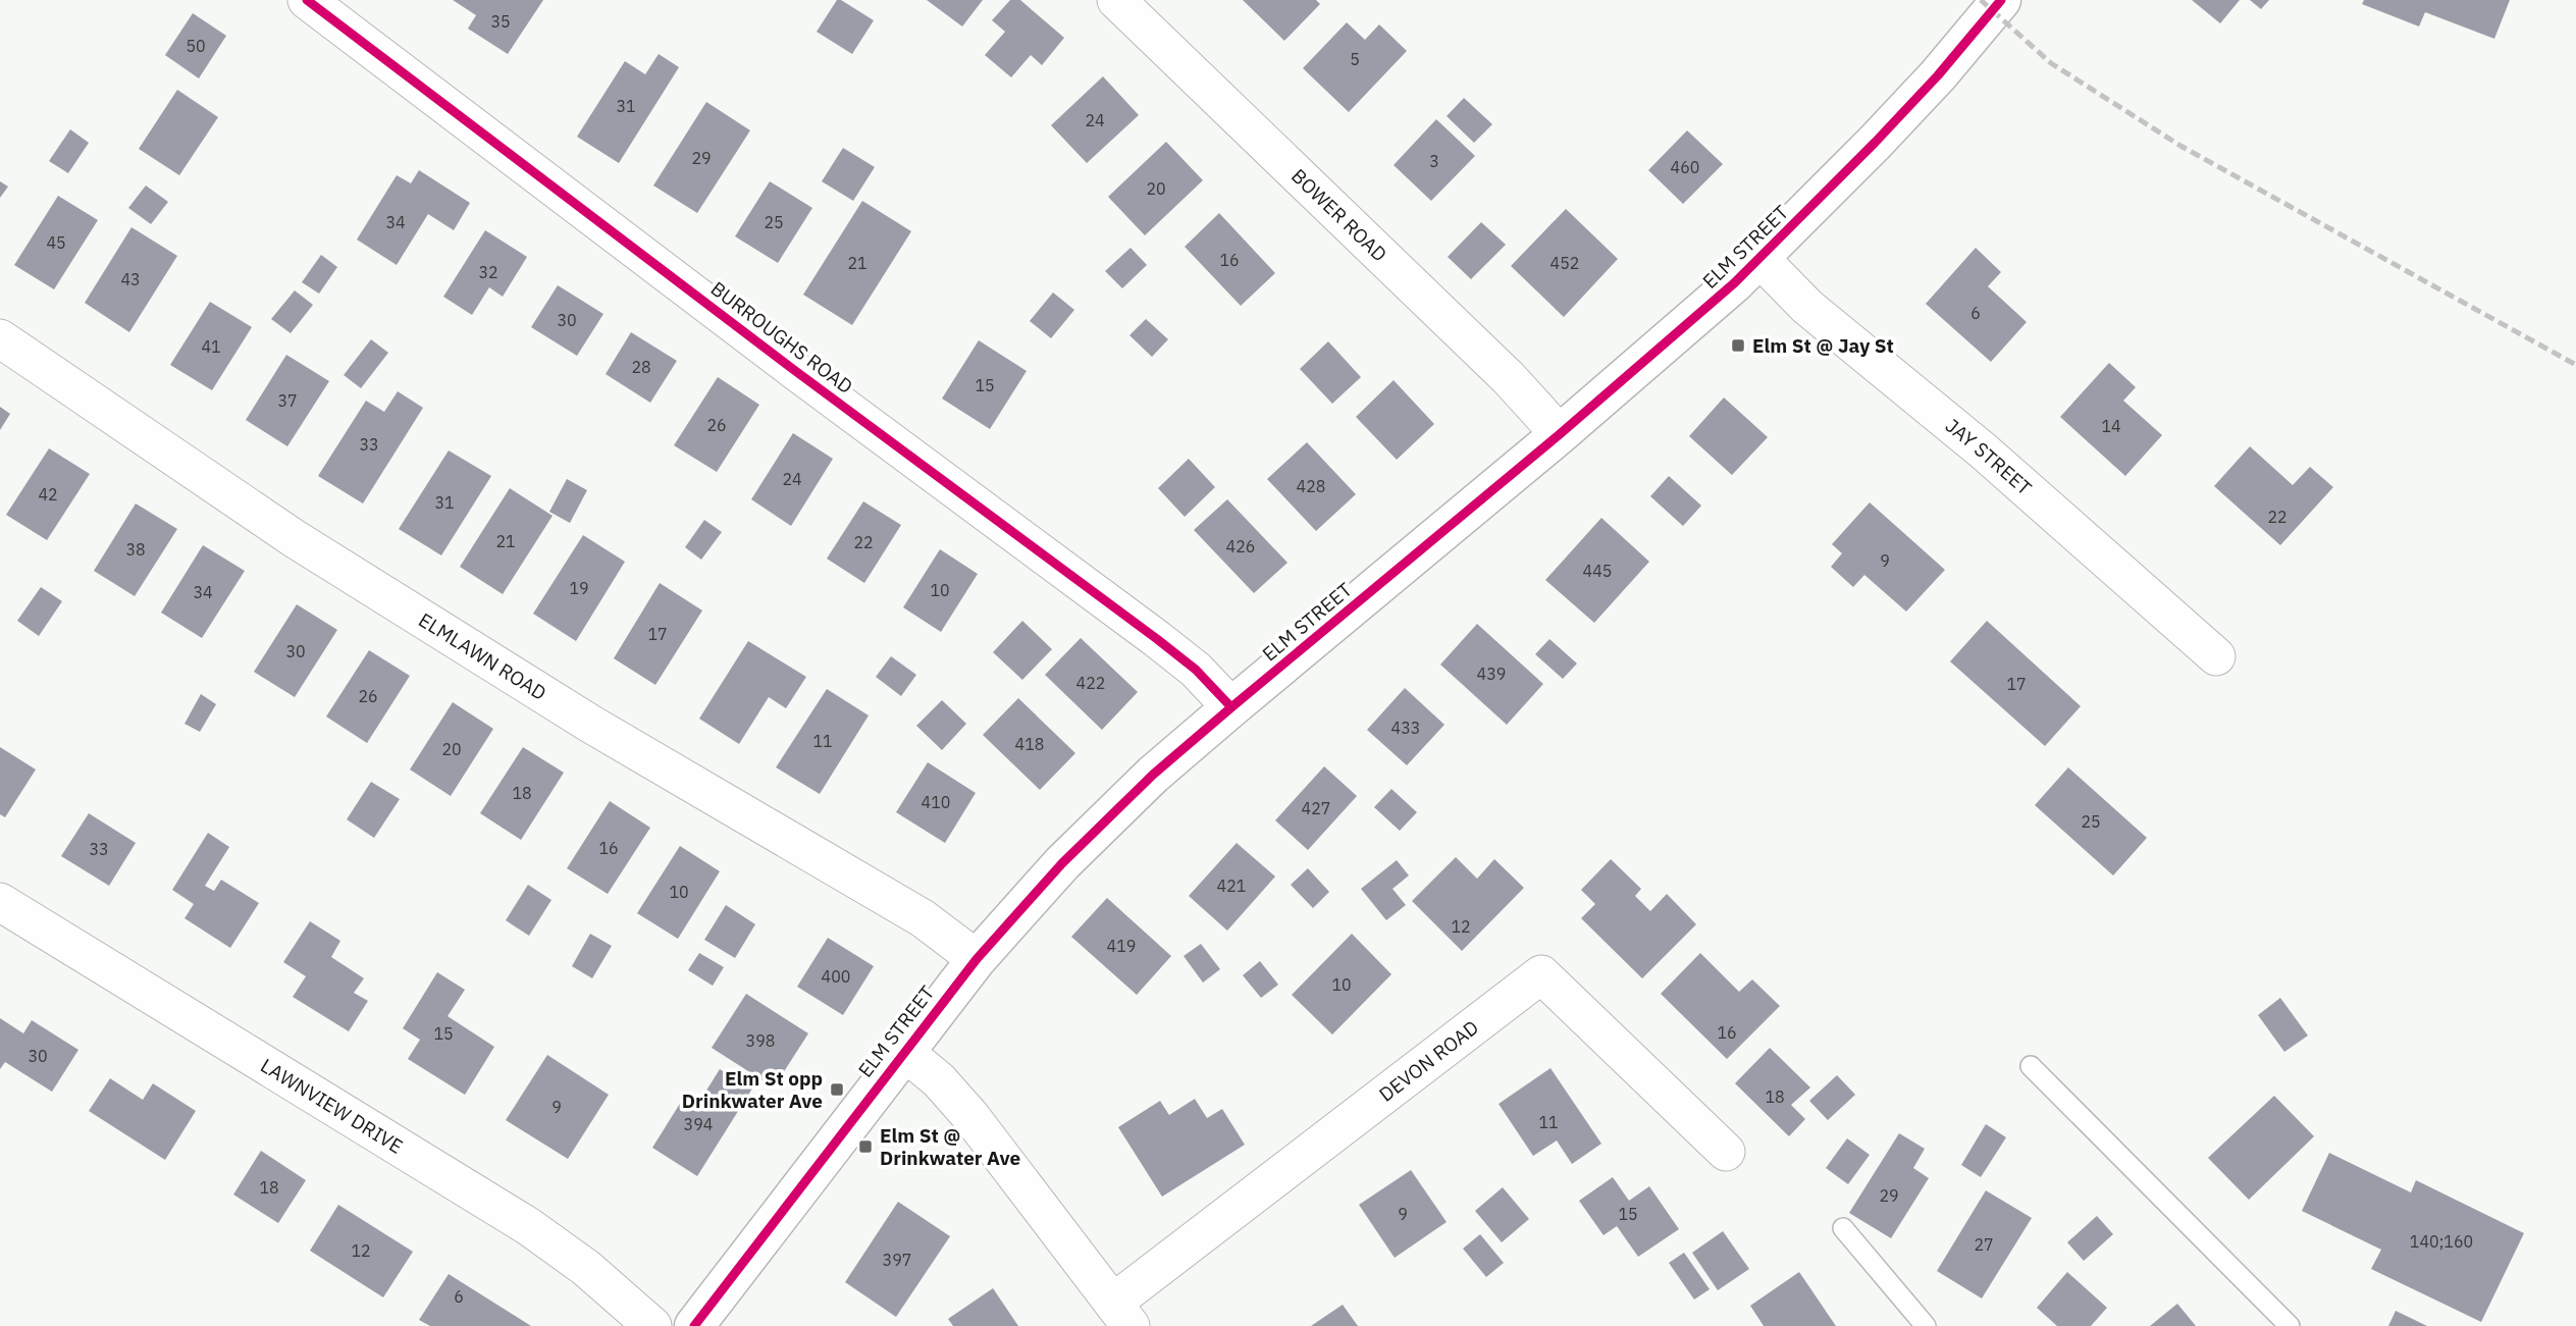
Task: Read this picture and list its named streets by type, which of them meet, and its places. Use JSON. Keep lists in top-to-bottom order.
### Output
{
  "streets": {
    "main road": ["ELM STREET"],
    "street": [
      "BOWER ROAD",
      "BURROUGHS ROAD",
      "JAY STREET",
      "ELMLAWN ROAD",
      "DEVON ROAD",
      "LAWNVIEW DRIVE"
    ]
  },
  "crossings": [
    ["BOWER ROAD", "ELM STREET"],
    ["ELM STREET", "BURROUGHS ROAD"],
    ["ELM STREET", "JAY STREET"],
    ["ELM STREET", "ELMLAWN ROAD"]
  ],
  "places": {
    "transit": ["Elm St @ Jay St", "Elm St opp Drinkwater Ave", "Elm St @ Drinkwater Ave"]
  },
  "house_numbers": [
    "35",
    "50",
    "5",
    "31",
    "24",
    "29",
    "3",
    "460",
    "20",
    "34",
    "25",
    "45",
    "16",
    "21",
    "452",
    "32",
    "43",
    "6",
    "30",
    "41",
    "28",
    "15",
    "37",
    "26",
    "14",
    "33",
    "24",
    "428",
    "42",
    "31",
    "22",
    "21",
    "22",
    "426",
    "38",
    "9",
    "445",
    "19",
    "10",
    "34",
    "17",
    "30",
    "439",
    "422",
    "17",
    "26",
    "433",
    "11",
    "418",
    "20",
    "18",
    "410",
    "427",
    "25",
    "16",
    "33",
    "421",
    "10",
    "12",
    "419",
    "400",
    "10",
    "16",
    "15",
    "398",
    "30",
    "18",
    "9",
    "11",
    "394",
    "18",
    "29",
    "9",
    "15",
    "140;160",
    "27",
    "12",
    "397",
    "6"
  ]
}
